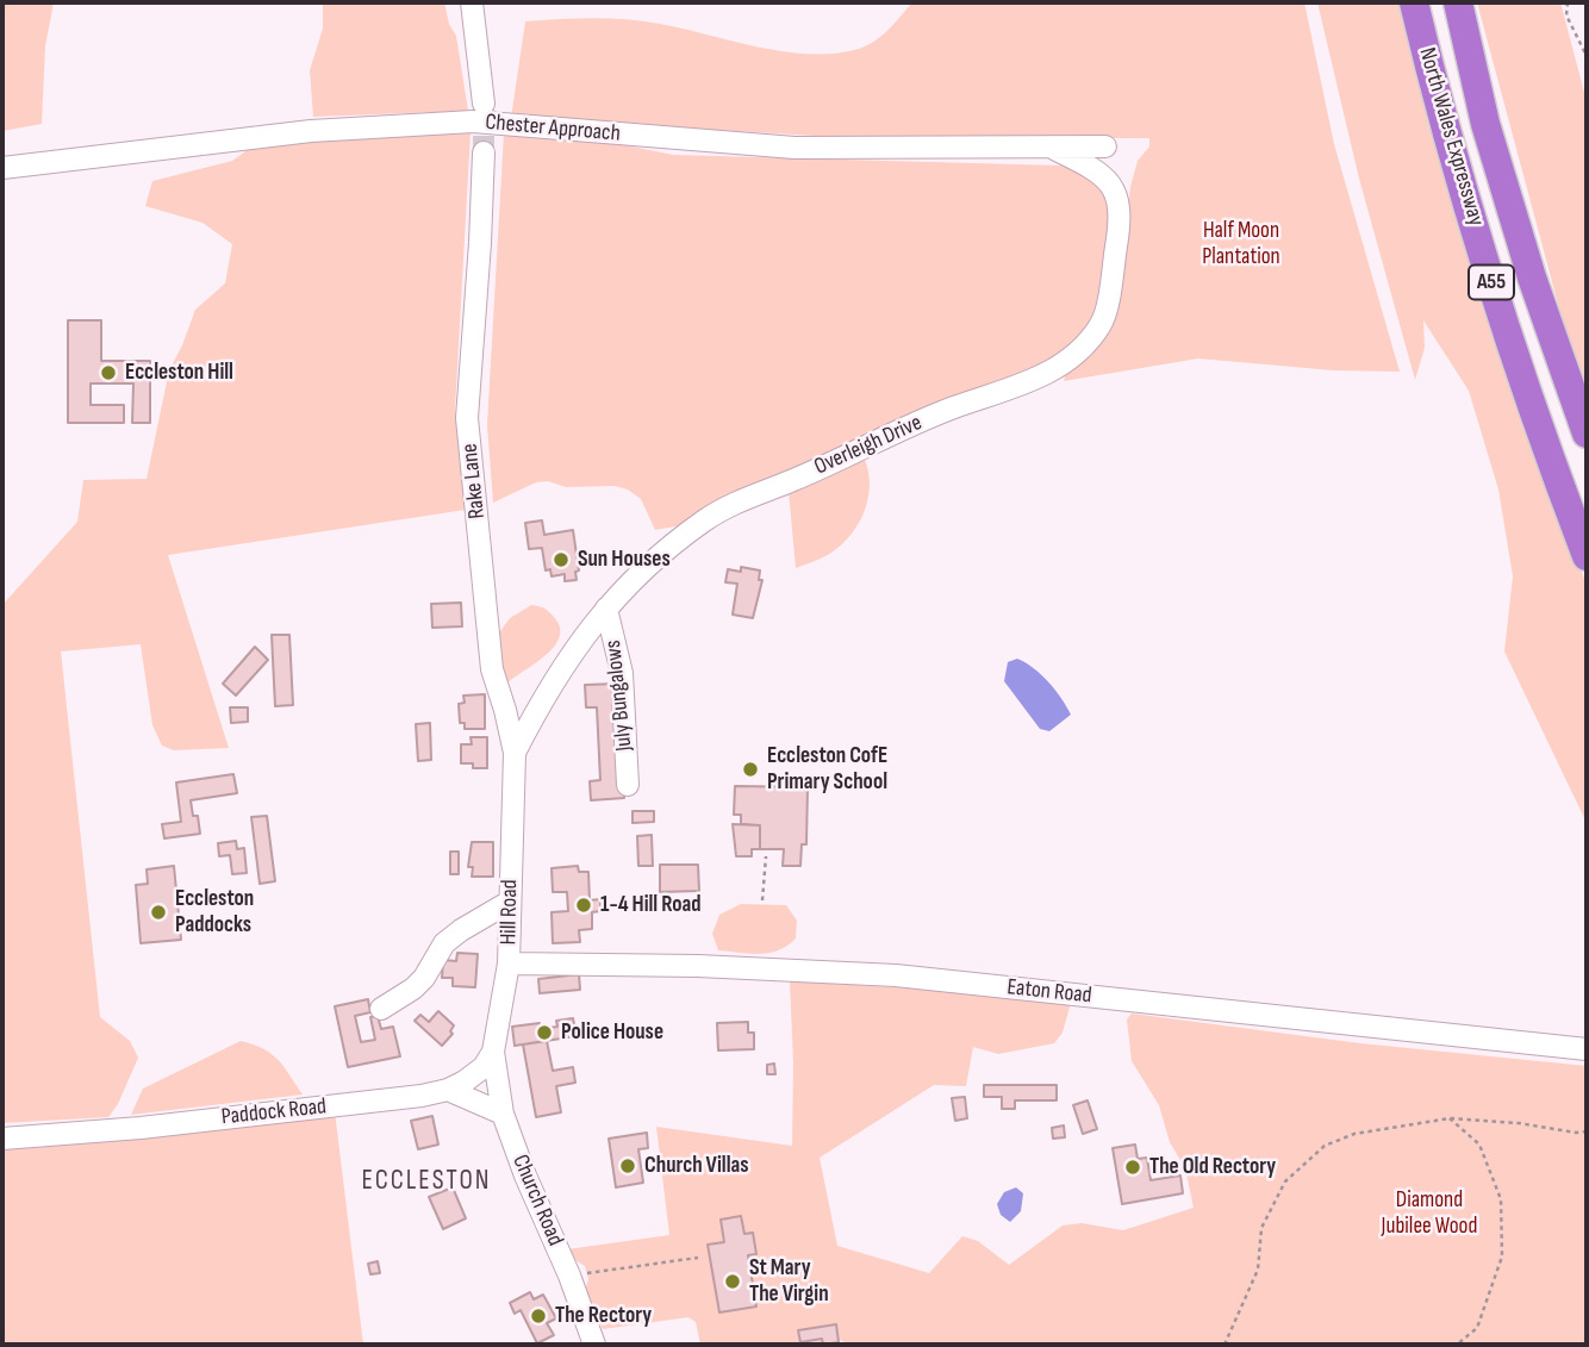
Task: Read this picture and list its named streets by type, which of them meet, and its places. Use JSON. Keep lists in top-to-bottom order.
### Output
{
  "streets": {
    "highway": ["North Wales Expressway", "A55"],
    "street": [
      "Chester Approach",
      "Overleigh Drive",
      "Rake Lane",
      "July Bungalows",
      "Hill Road",
      "Eaton Road",
      "Paddock Road",
      "Church Road"
    ]
  },
  "crossings": [
    ["Chester Approach", "Overleigh Drive"],
    ["Overleigh Drive", "Rake Lane"],
    ["Overleigh Drive", "July Bungalows"],
    ["Rake Lane", "Hill Road"],
    ["Hill Road", "Eaton Road"],
    ["Hill Road", "Paddock Road"],
    ["Hill Road", "Church Road"],
    ["Paddock Road", "Church Road"]
  ],
  "districts": ["ECCLESTON"],
  "parks": ["Half Moon Plantation", "Diamond Jubilee Wood"],
  "places": [
    "Eccleston Hill",
    "Sun Houses",
    "Eccleston CofE Primary School",
    "1-4 Hill Road",
    "Eccleston Paddocks",
    "Police House",
    "Church Villas",
    "The Old Rectory",
    "St Mary The Virgin",
    "The Rectory"
  ]
}
